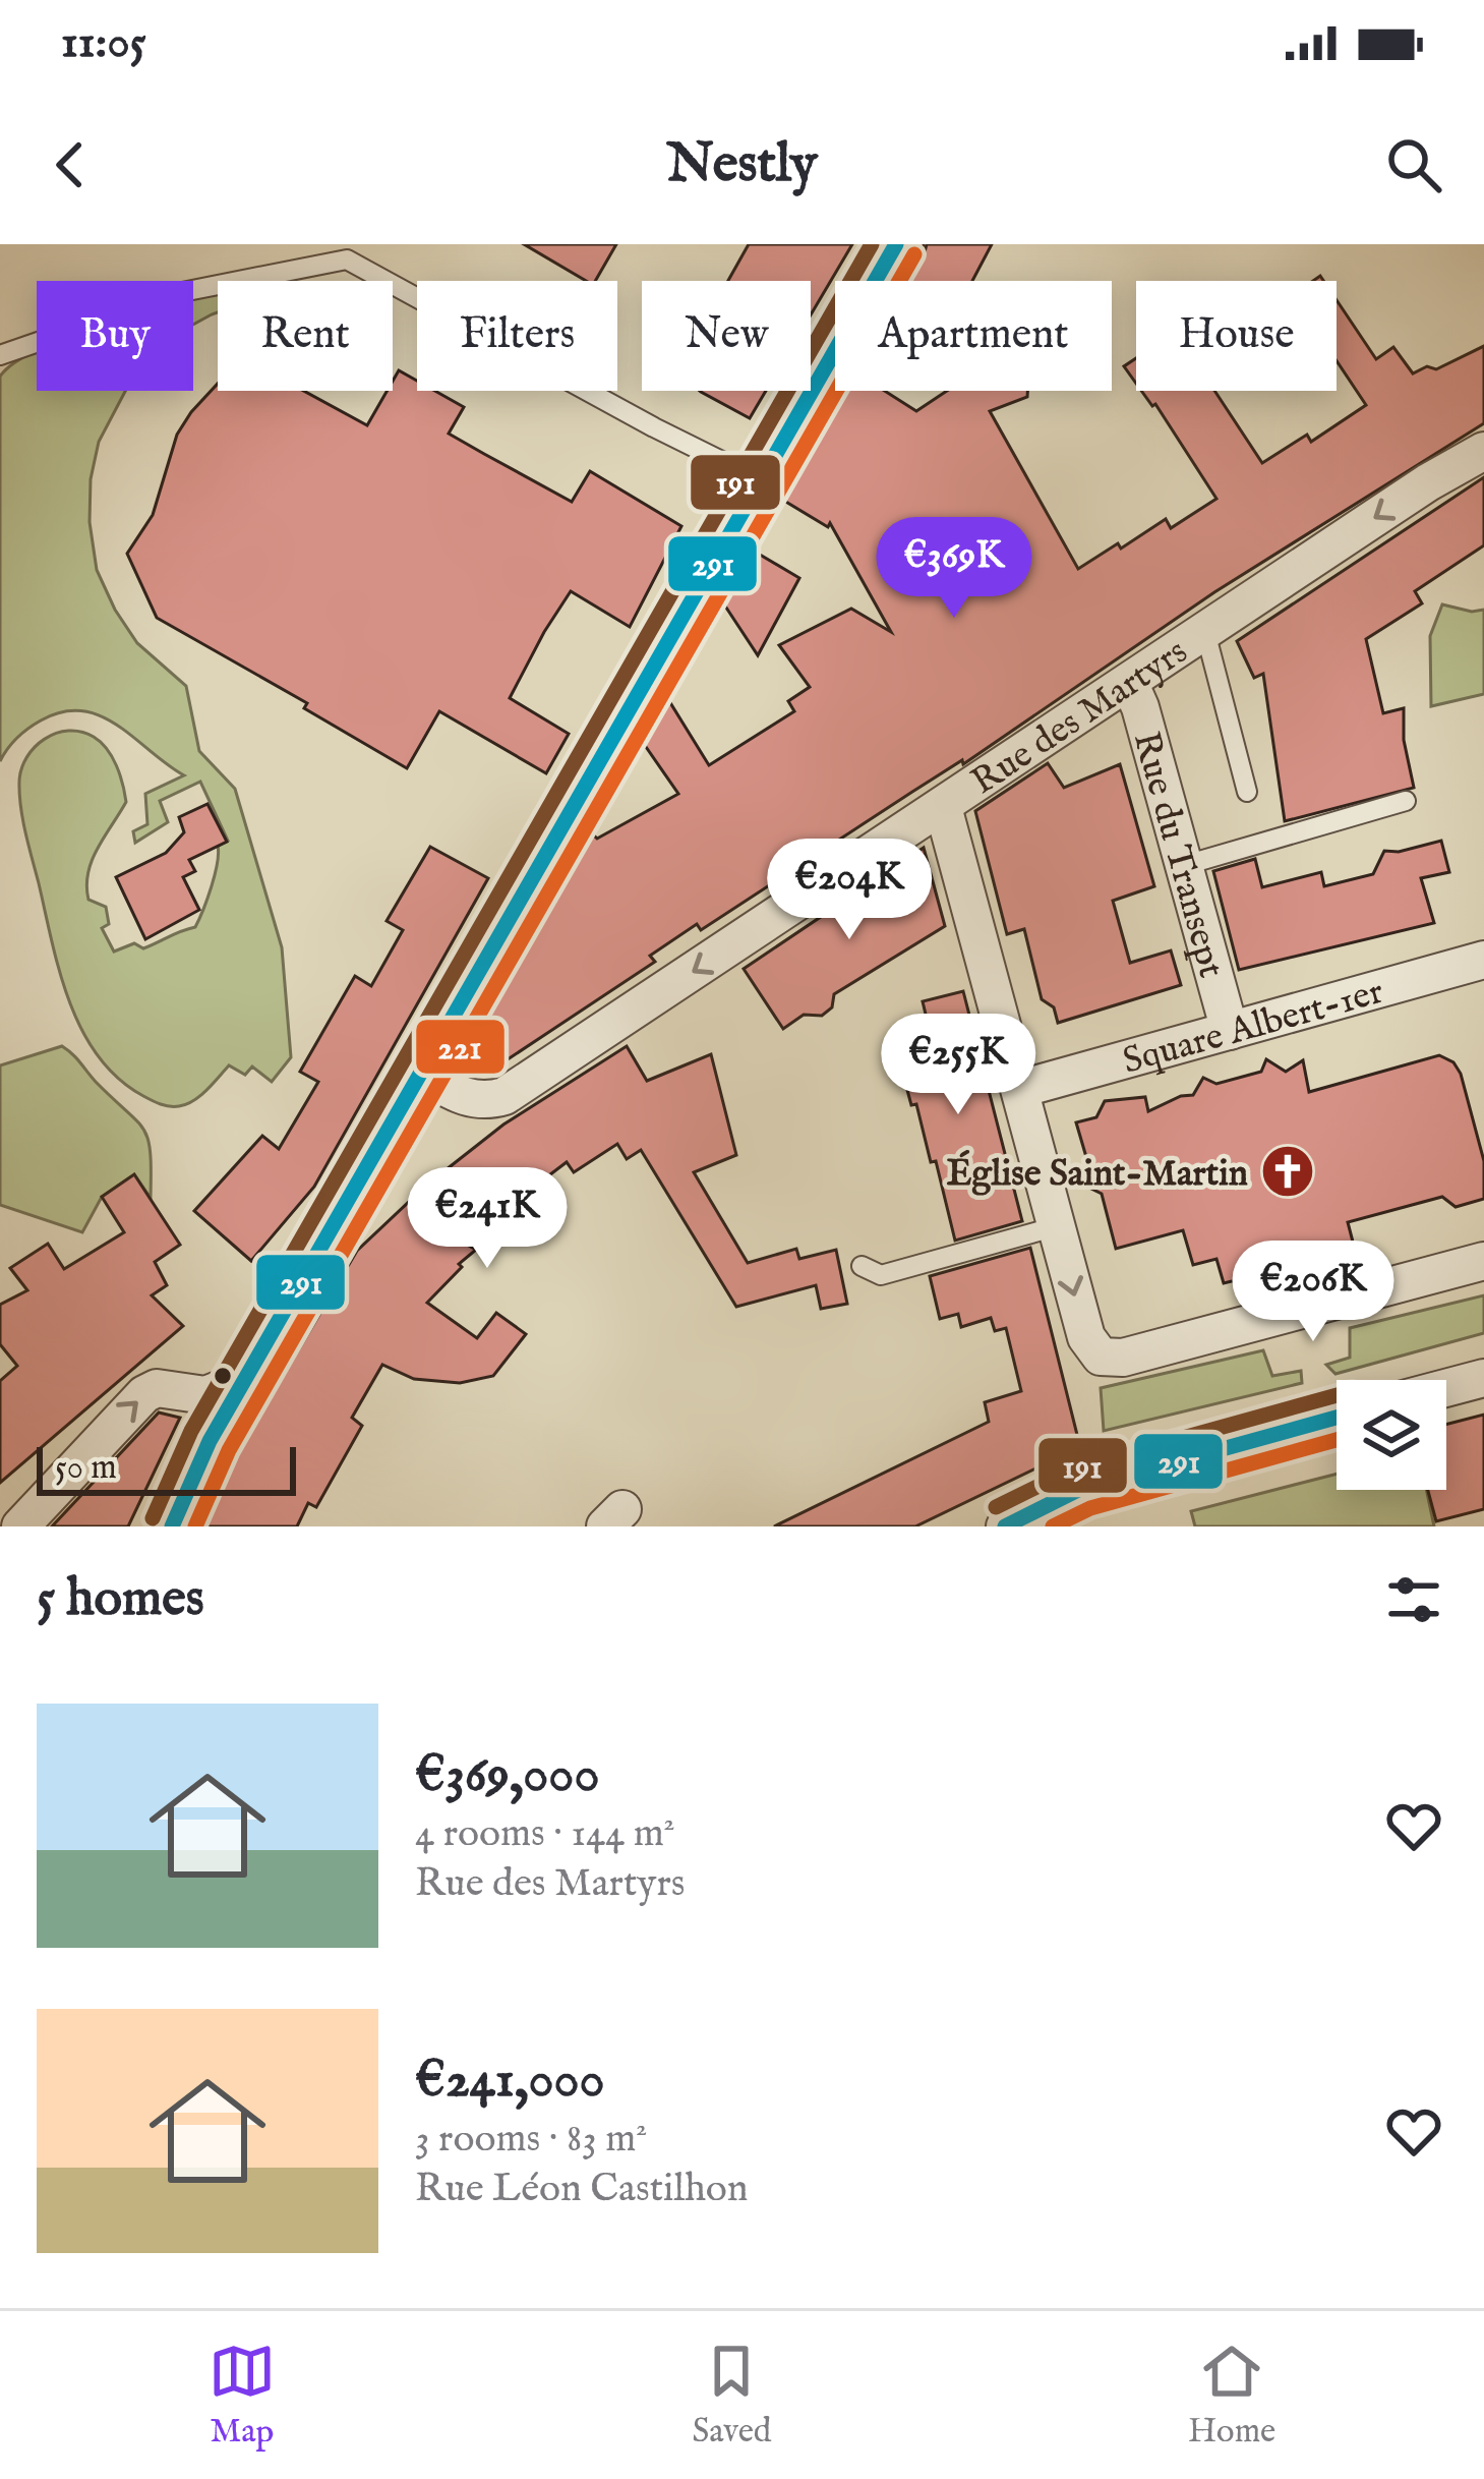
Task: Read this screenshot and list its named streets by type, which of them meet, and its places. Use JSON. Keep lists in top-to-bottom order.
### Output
{
  "streets": {
    "street": ["Rue des Martyrs", "Rue du Transept", "Square Albert-1er"]
  },
  "crossings": [
    ["Rue des Martyrs", "Rue du Transept"],
    ["Rue du Transept", "Square Albert-1er"]
  ],
  "one_way": ["Rue des Martyrs"],
  "places": {
    "church": ["Église Saint-Martin"]
  },
  "lines": ["transit line 291", "transit line 191", "transit line 221"],
  "scale_bar": "50 m",
  "page": {
    "status": "11:05",
    "header": "Nestly",
    "chip": [
      "Buy",
      "Rent",
      "Filters",
      "New",
      "Apartment",
      "House"
    ],
    "price": [
      "€369K",
      "€204K",
      "€255K",
      "€241K",
      "€206K"
    ],
    "scale": "50 m",
    "heading": "5 homes",
    "list": [
      {
        "name": "€369,000",
        "note": "4 rooms · 144 m² · Rue des Martyrs"
      },
      {
        "name": "€241,000",
        "note": "3 rooms · 83 m² · Rue Léon Castilhon"
      }
    ],
    "tabs": ["Map", "Saved", "Home"]
  }
}
